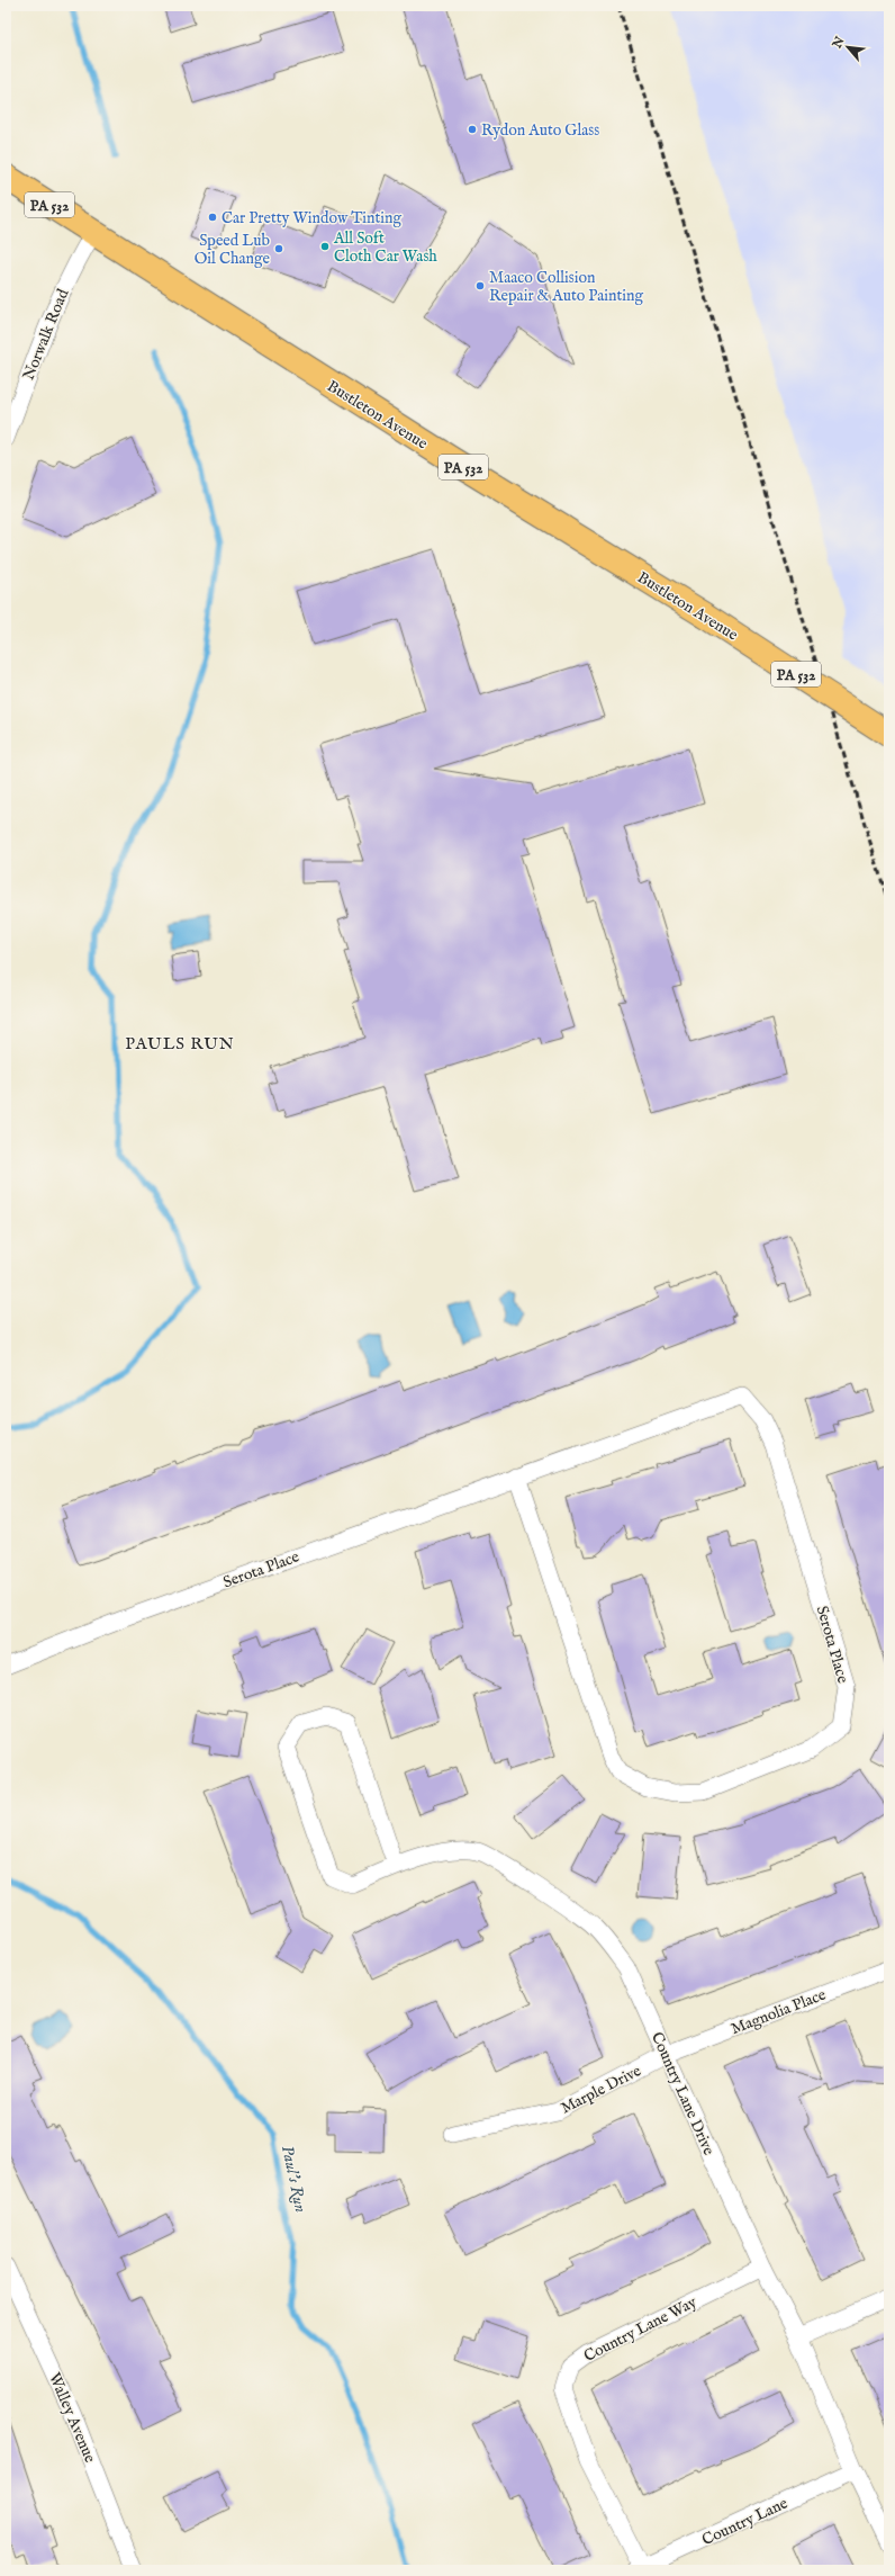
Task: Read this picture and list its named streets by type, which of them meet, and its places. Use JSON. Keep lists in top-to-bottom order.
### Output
{
  "streets": {
    "main road": ["PA 532", "Bustleton Avenue"],
    "street": [
      "Norwalk Road",
      "Serota Place",
      "Magnolia Place",
      "Marple Drive",
      "Country Lane Drive",
      "Country Lane Way",
      "Walley Avenue",
      "Country Lane"
    ]
  },
  "crossings": [
    ["Norwalk Road", "Bustleton Avenue"],
    ["Magnolia Place", "Marple Drive"],
    ["Magnolia Place", "Country Lane Drive"],
    ["Marple Drive", "Country Lane Drive"],
    ["Country Lane Drive", "Country Lane Way"],
    ["Country Lane Drive", "Country Lane"],
    ["Country Lane Way", "Country Lane"]
  ],
  "districts": ["PAULS RUN"],
  "water": ["Paul's Run"],
  "places": [
    "Rydon Auto Glass",
    "Car Pretty Window Tinting",
    "All Soft Cloth Car Wash",
    "Speed Lub Oil Change",
    "Maaco Collision Repair & Auto Painting"
  ],
  "north": "top left"
}
